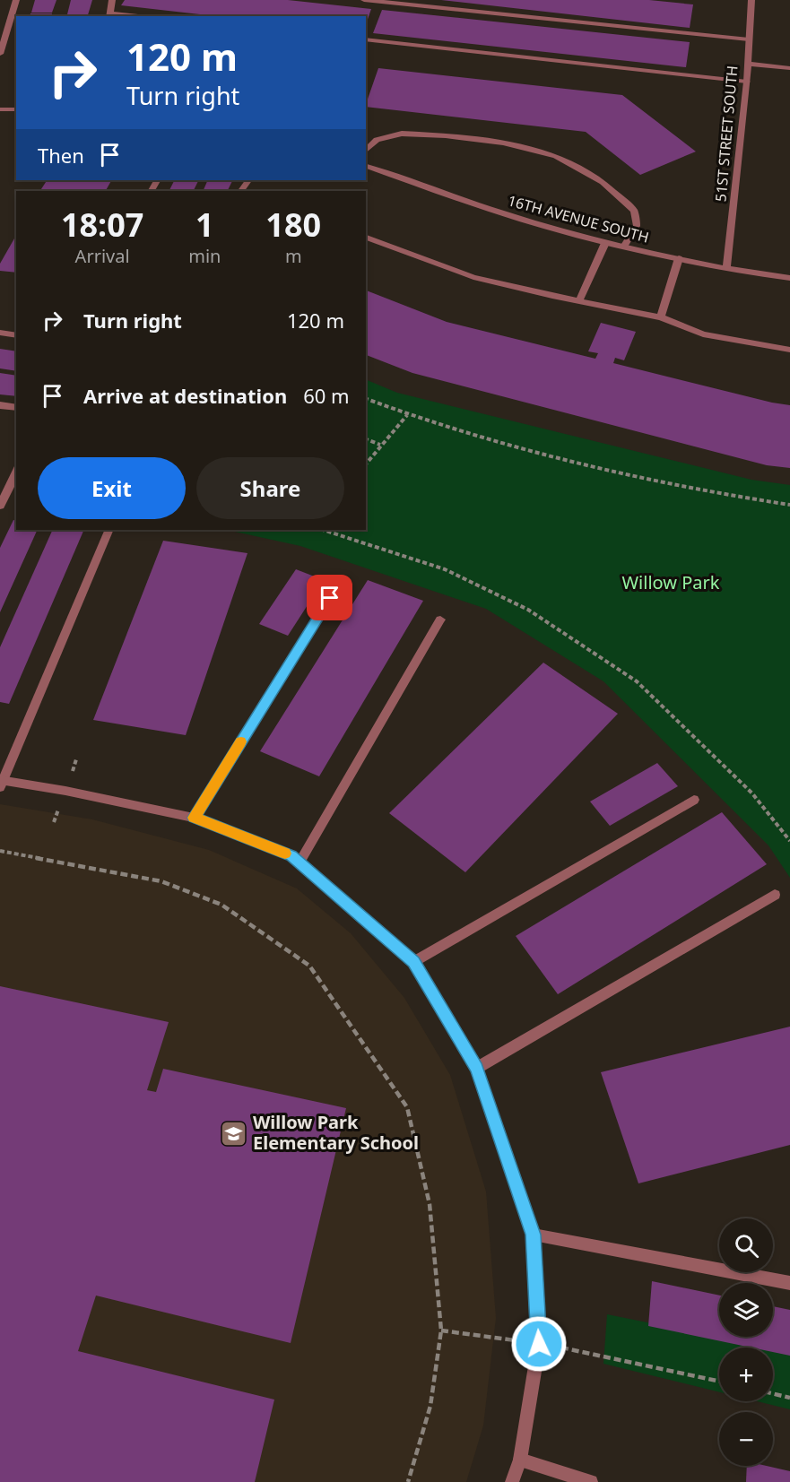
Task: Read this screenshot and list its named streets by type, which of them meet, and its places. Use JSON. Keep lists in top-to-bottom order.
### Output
{
  "streets": {
    "street": ["51ST STREET SOUTH", "16TH AVENUE SOUTH"]
  },
  "crossings": [
    ["51ST STREET SOUTH", "16TH AVENUE SOUTH"]
  ],
  "parks": ["Willow Park"],
  "places": {
    "school or university": ["Willow Park Elementary School"]
  },
  "page": {
    "turn": ["120 m", "Turn right"],
    "then": "Then",
    "eta": [
      "18:07",
      "Arrival",
      "1",
      "min",
      "180",
      "m"
    ],
    "list": [
      {
        "name": "Turn right",
        "value": "120 m"
      },
      {
        "name": "Arrive at destination",
        "value": "60 m"
      }
    ],
    "buttons": ["Exit", "Share"],
    "map_buttons": ["+", "−"]
  }
}
